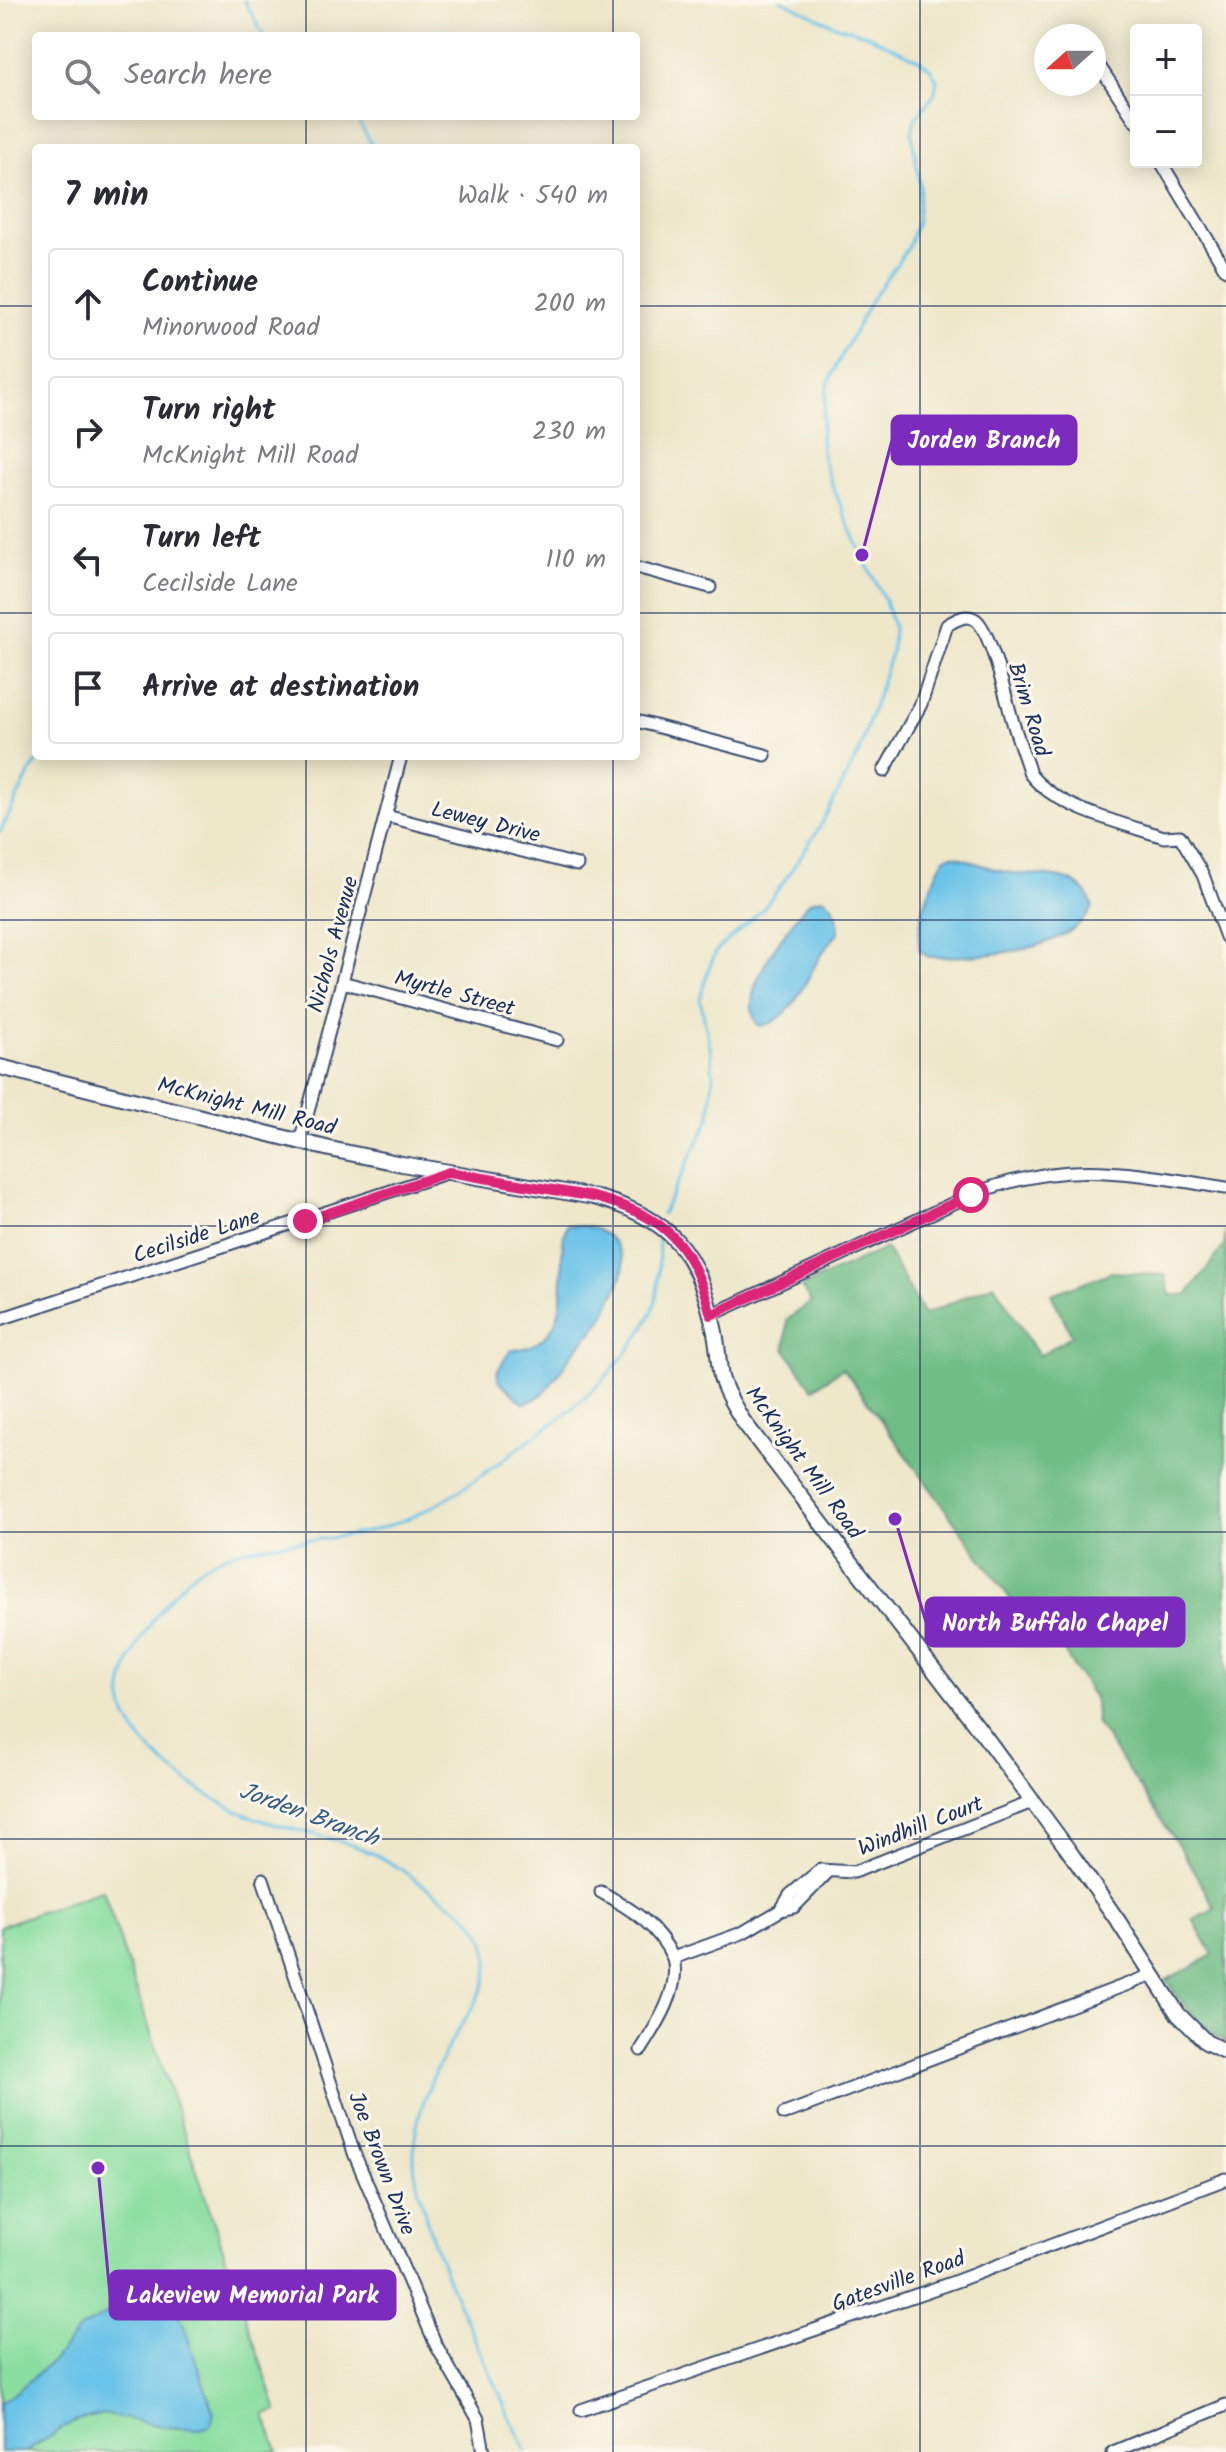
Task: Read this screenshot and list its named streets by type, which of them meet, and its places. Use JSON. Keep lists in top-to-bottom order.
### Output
{
  "streets": {
    "street": [
      "Brim Road",
      "Lewey Drive",
      "Nichols Avenue",
      "Myrtle Street",
      "McKnight Mill Road",
      "Cecilside Lane",
      "Windhill Court",
      "Joe Brown Drive",
      "Gatesville Road"
    ]
  },
  "crossings": [
    ["Lewey Drive", "Nichols Avenue"],
    ["Nichols Avenue", "Myrtle Street"],
    ["Nichols Avenue", "McKnight Mill Road"],
    ["McKnight Mill Road", "Cecilside Lane"],
    ["McKnight Mill Road", "Windhill Court"]
  ],
  "water": ["Jorden Branch"],
  "places": ["Jorden Branch", "North Buffalo Chapel", "Lakeview Memorial Park"],
  "north": "left",
  "page": {
    "map_buttons": ["+", "−"],
    "search": "Search here",
    "heading": ["7 min", "Walk · 540 m"],
    "list": [
      ["Continue", "Minorwood Road", "200 m"],
      ["Turn right", "McKnight Mill Road", "230 m"],
      ["Turn left", "Cecilside Lane", "110 m"],
      "Arrive at destination"
    ]
  }
}
